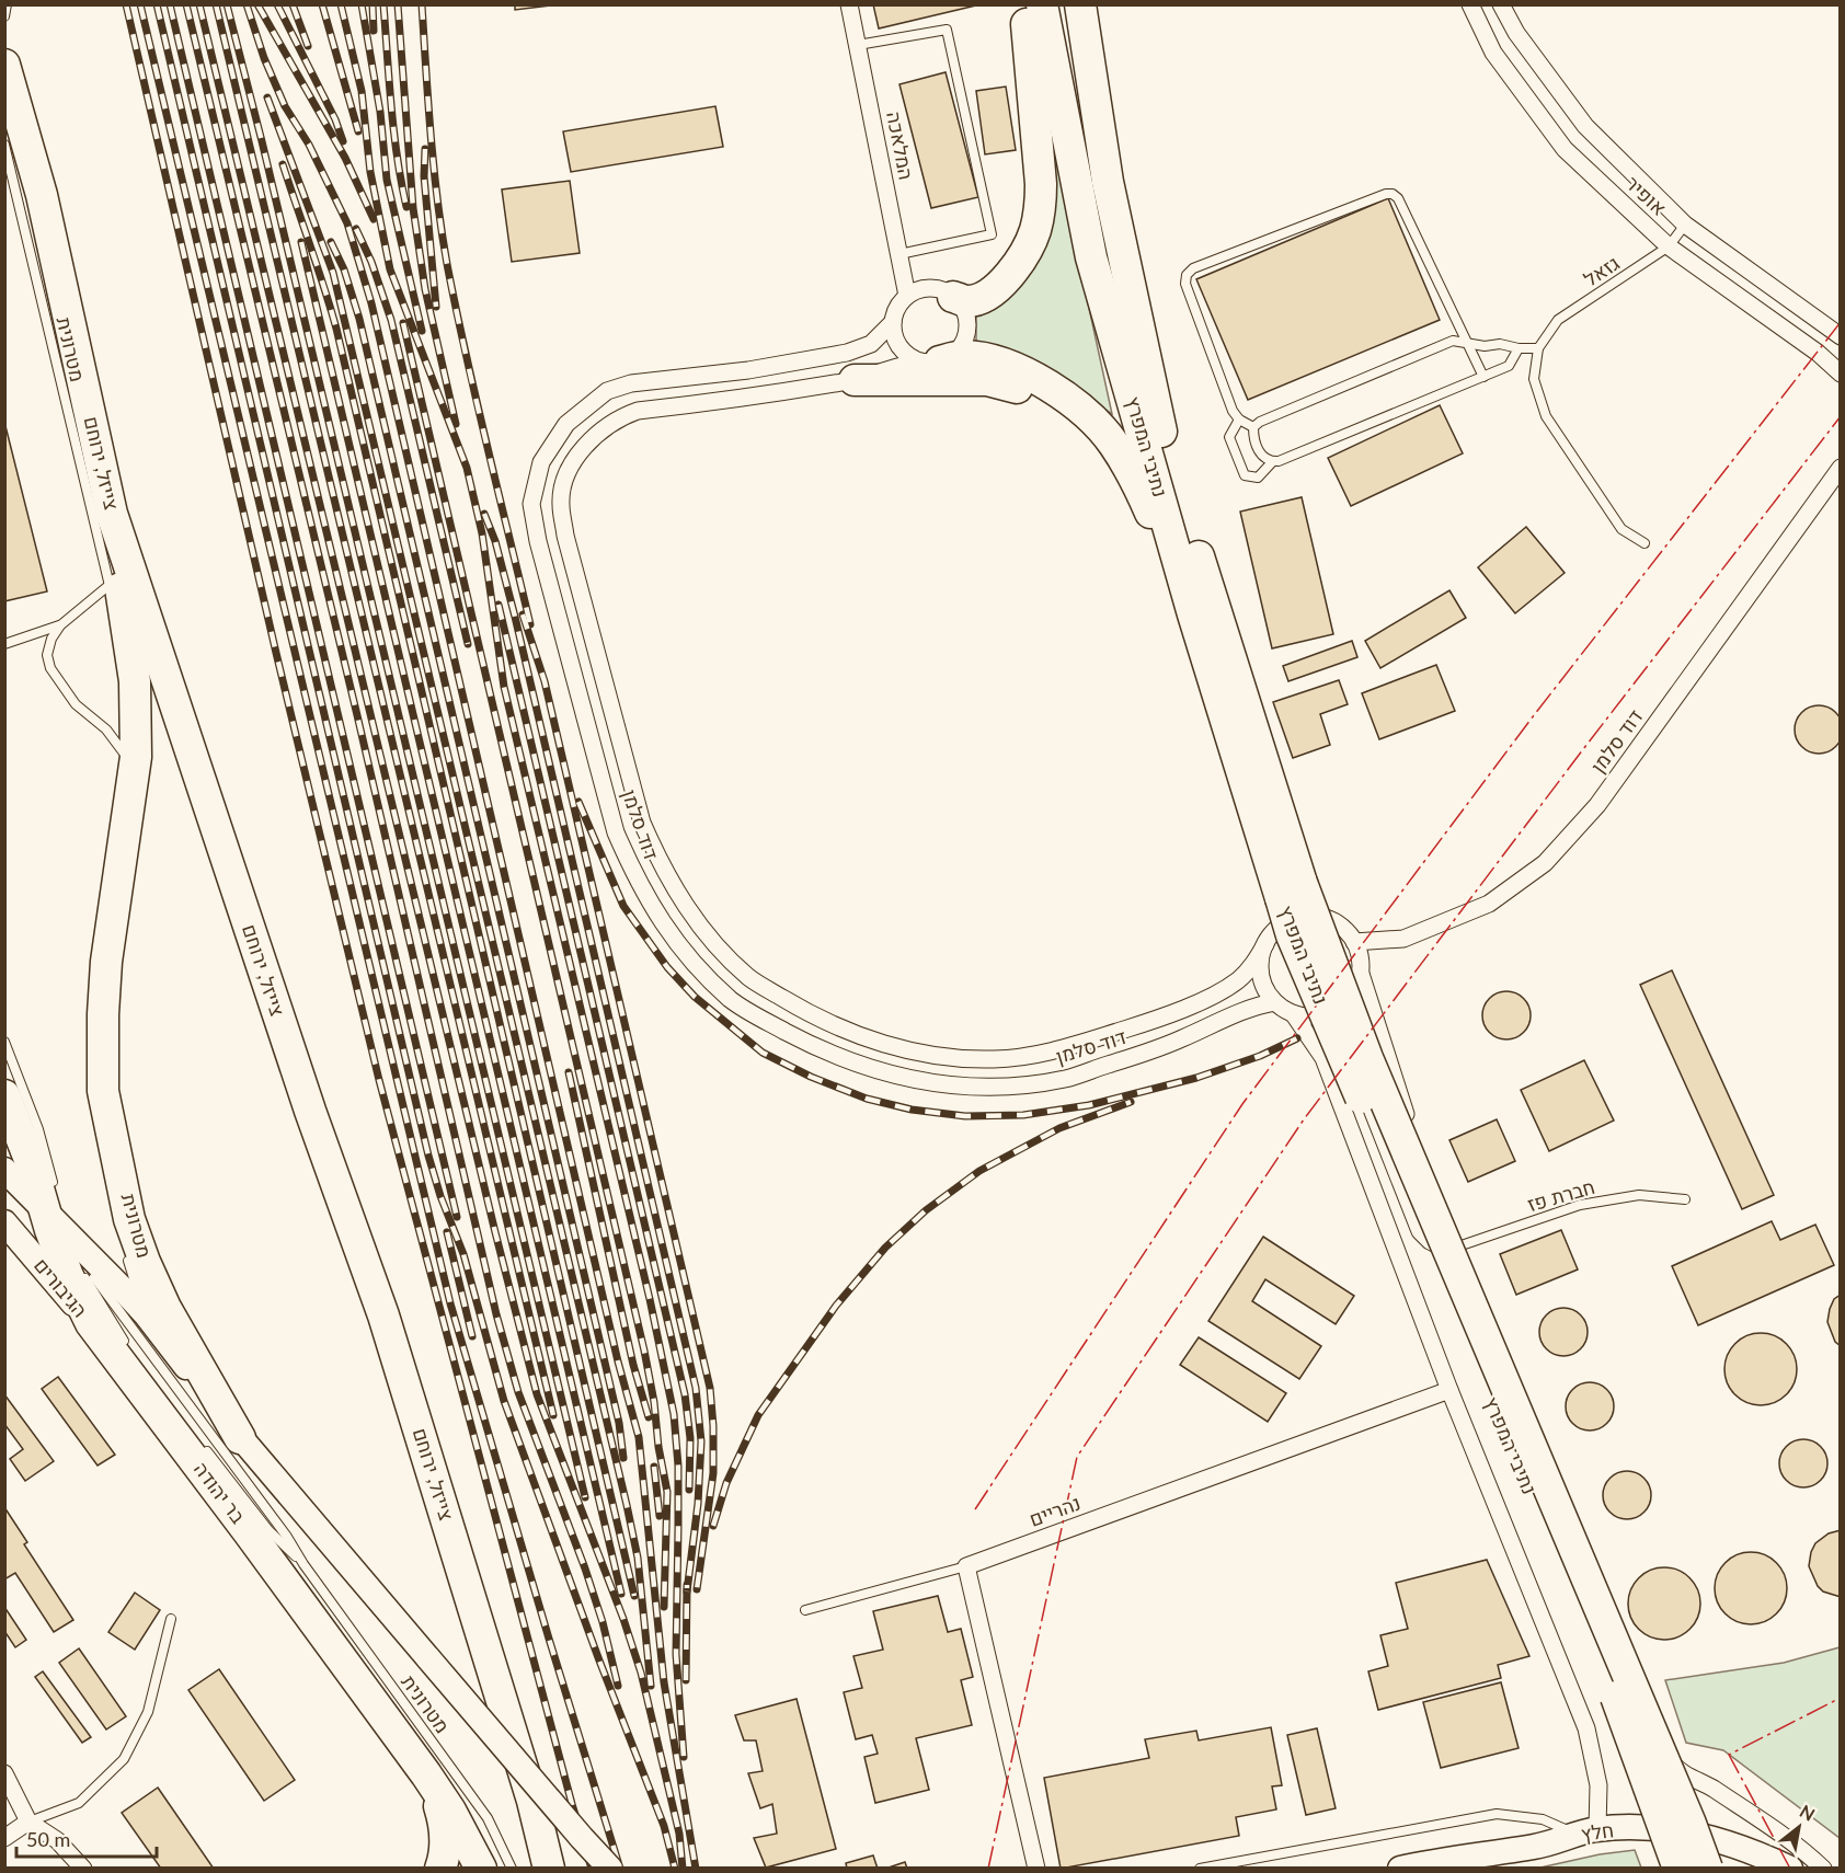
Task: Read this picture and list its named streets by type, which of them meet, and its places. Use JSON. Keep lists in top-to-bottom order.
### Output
{
  "streets": {
    "highway": ["נתיבי המפרץ", "צייזל, ירוחם", "בר יהודה"],
    "street": [
      "המלאכה",
      "אופיר",
      "דוד סלמן",
      "הגיבורים",
      "נהריים",
      "חלץ"
    ],
    "lane": ["גזאל", "מטרונית", "חברת פז"]
  },
  "crossings": [
    ["המלאכה", "דוד סלמן"],
    ["אופיר", "גזאל"],
    ["מטרונית", "בר יהודה"],
    ["הגיבורים", "בר יהודה"]
  ],
  "scale_bar": "50 m",
  "north": "top right"
}
